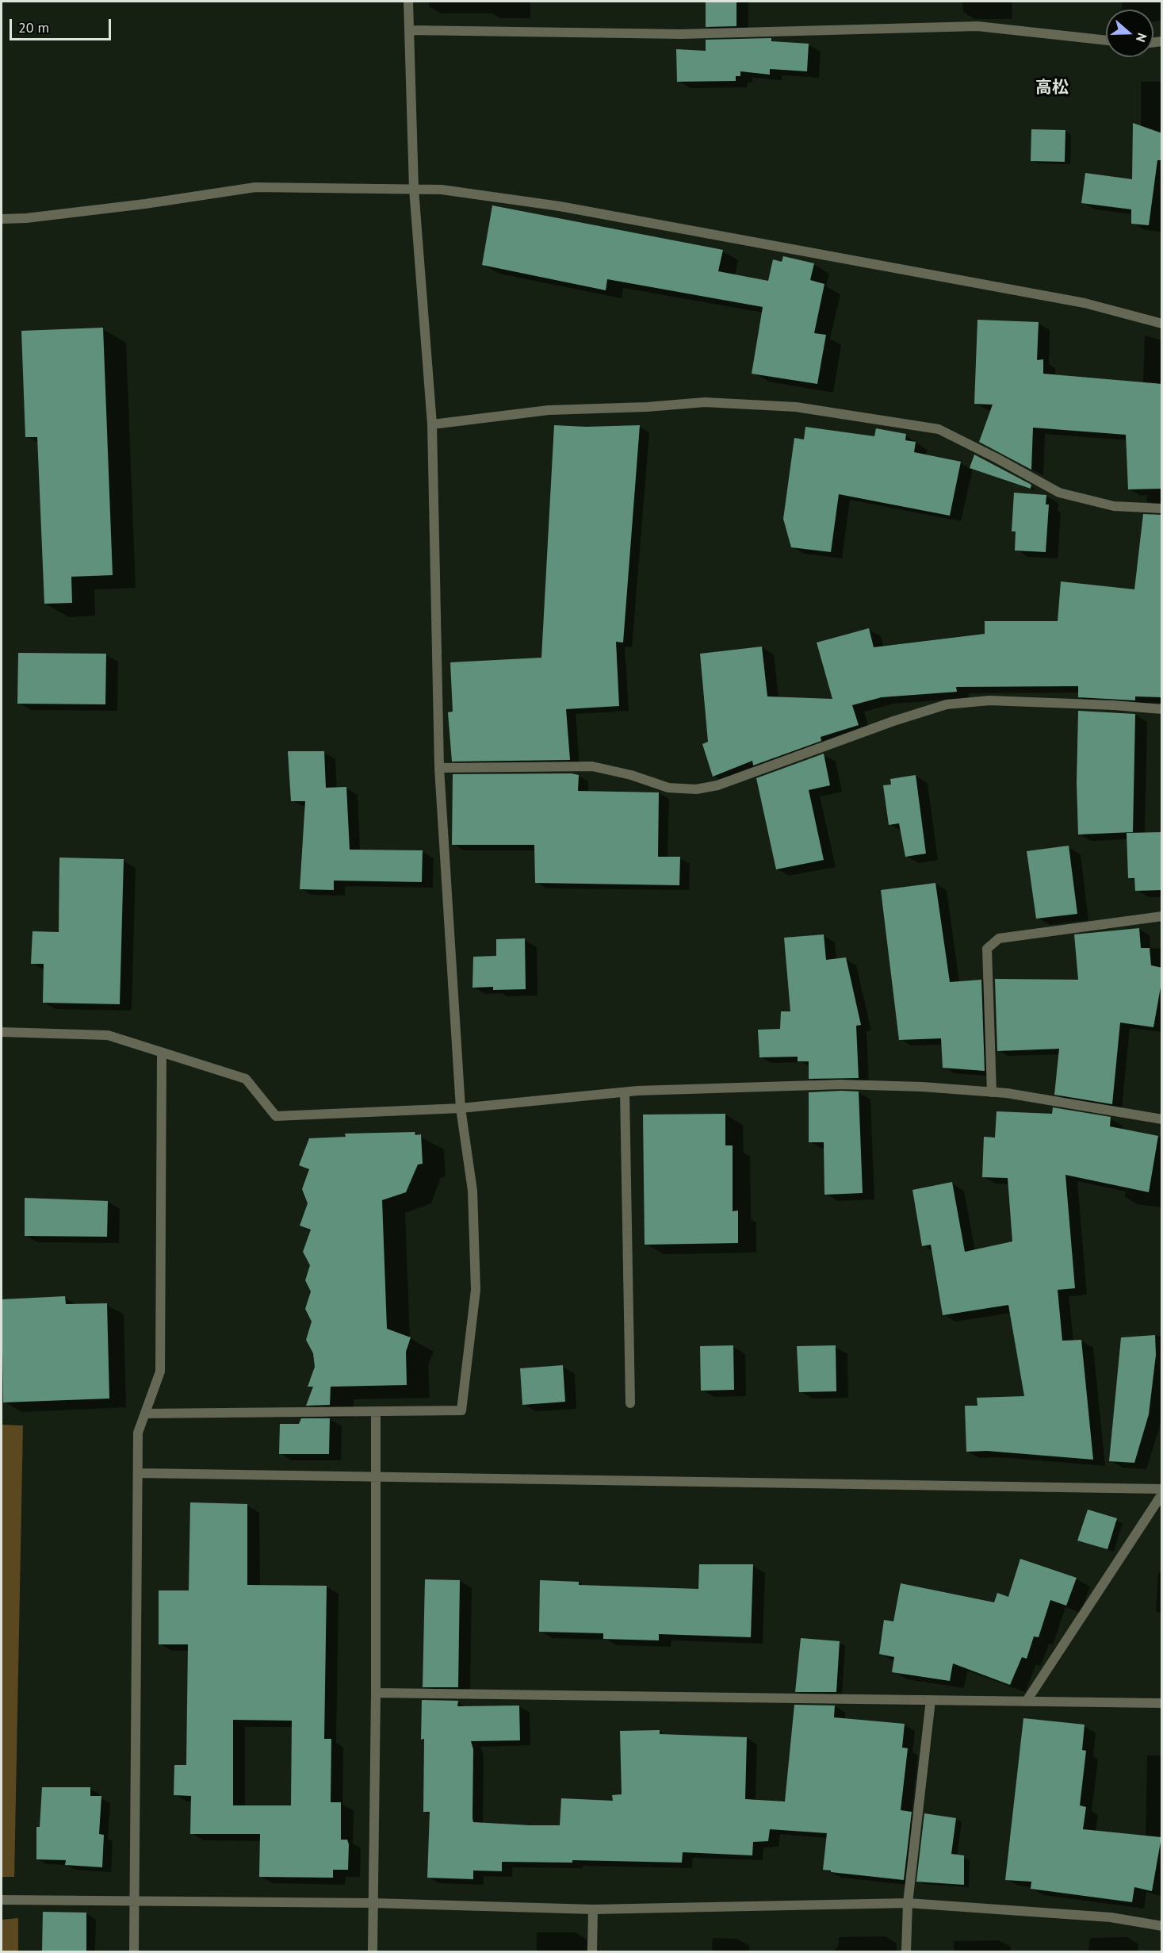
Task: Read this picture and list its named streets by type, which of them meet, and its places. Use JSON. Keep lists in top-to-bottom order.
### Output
{
  "districts": ["高松"],
  "scale_bar": "20 m",
  "north": "right"
}
